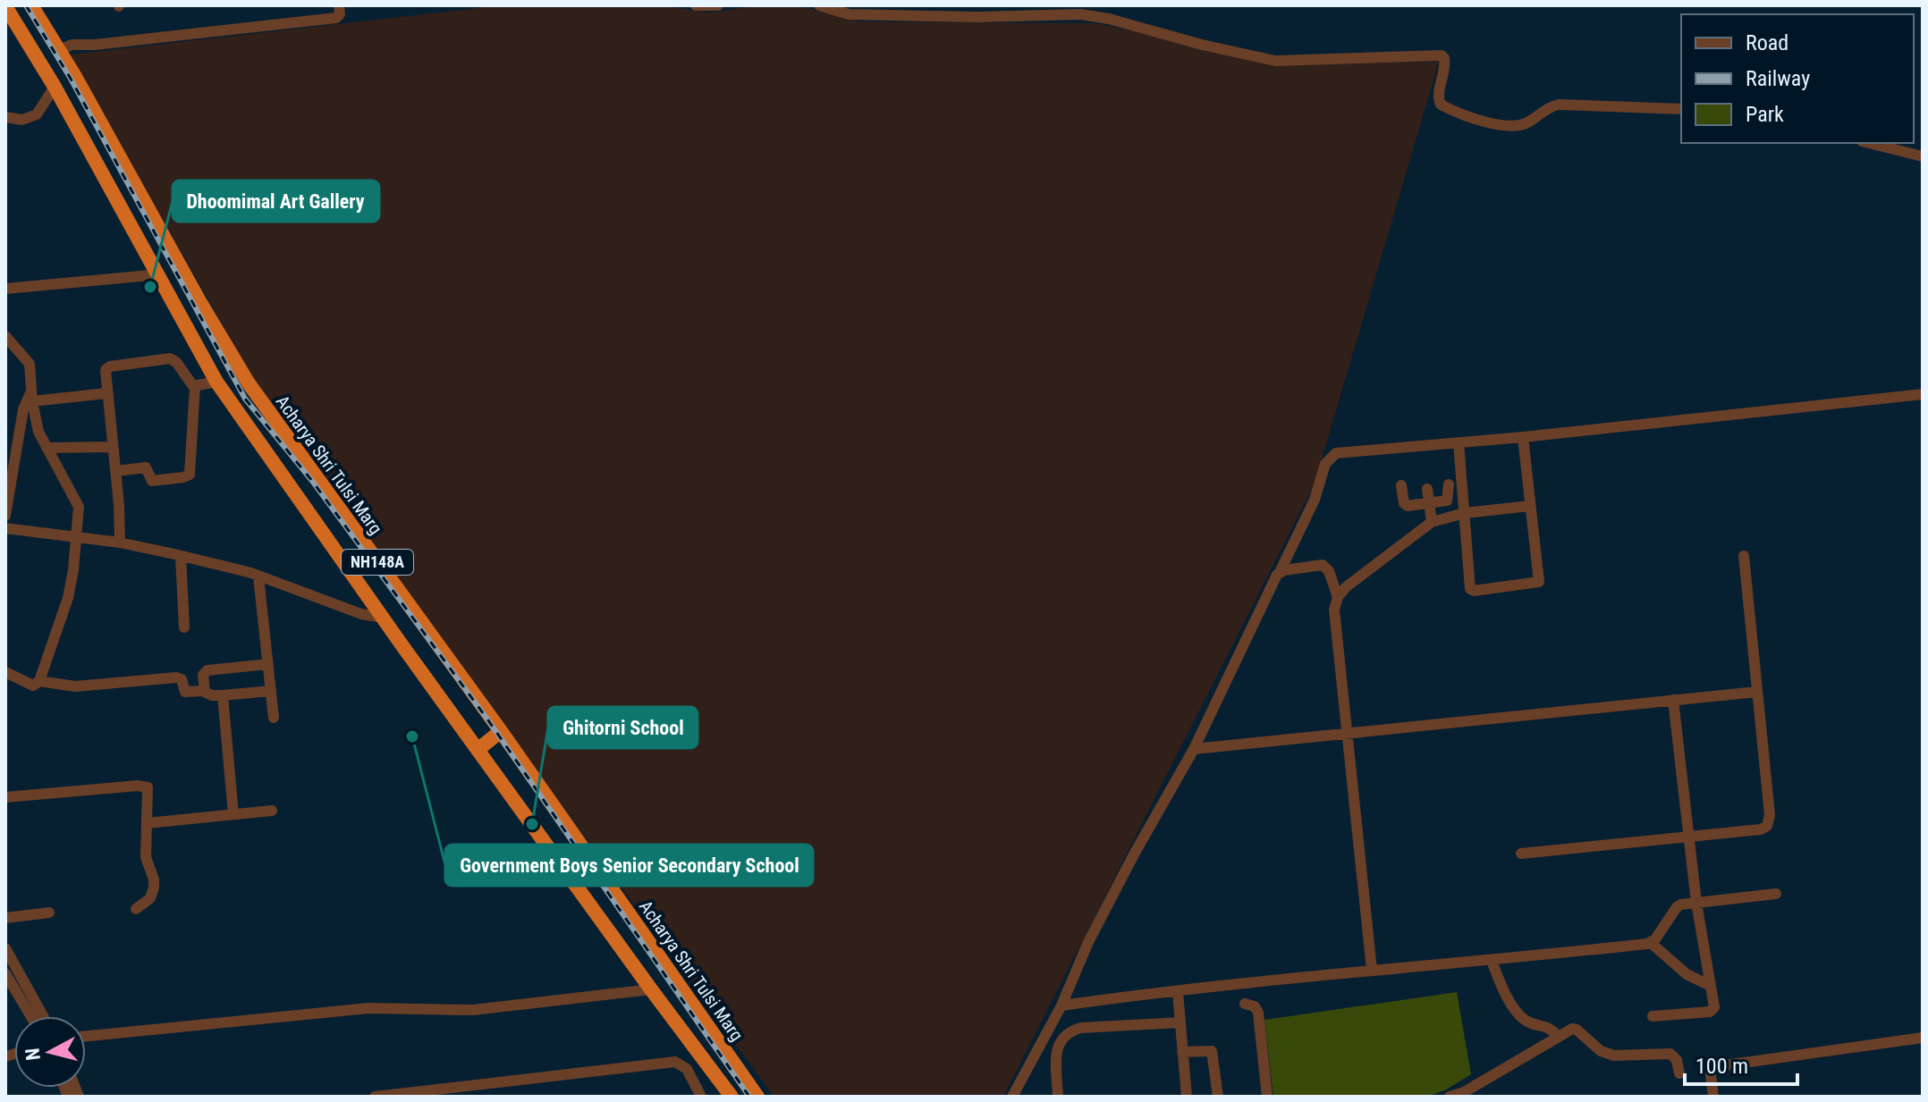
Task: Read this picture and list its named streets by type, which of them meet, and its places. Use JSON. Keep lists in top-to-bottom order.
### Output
{
  "streets": {
    "highway": ["Acharya Shri Tulsi Marg", "NH148A"]
  },
  "places": ["Dhoomimal Art Gallery", "Government Boys Senior Secondary School", "Ghitorni School"],
  "legend": ["Road", "Railway", "Park"],
  "scale_bar": "100 m",
  "north": "left"
}
